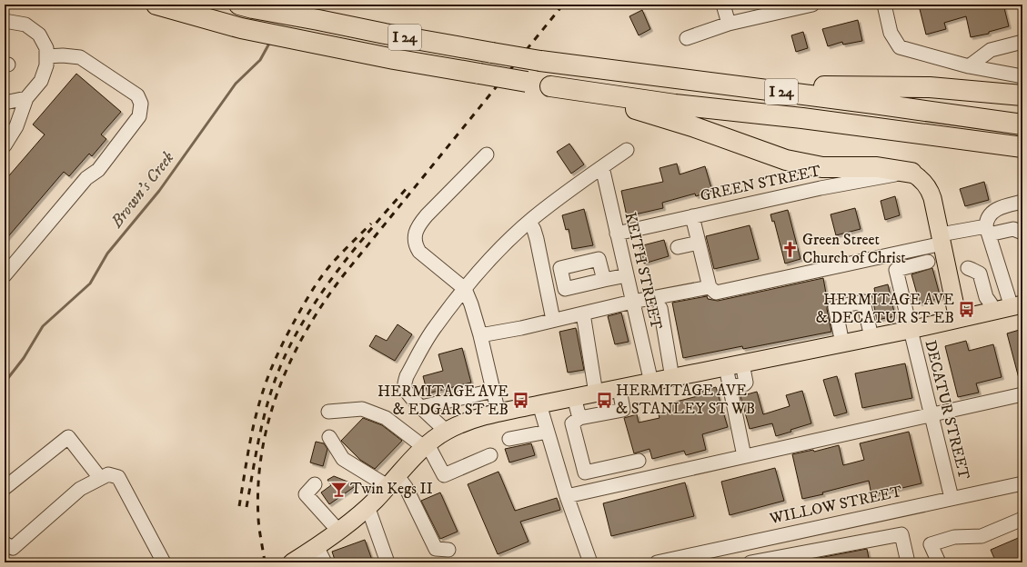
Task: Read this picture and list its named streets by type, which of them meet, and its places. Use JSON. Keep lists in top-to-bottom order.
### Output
{
  "streets": {
    "highway": ["I 24"],
    "street": [
      "GREEN STREET",
      "KEITH STREET",
      "DECATUR STREET",
      "WILLOW STREET"
    ]
  },
  "crossings": [
    ["GREEN STREET", "KEITH STREET"],
    ["DECATUR STREET", "WILLOW STREET"]
  ],
  "water": ["Brown's Creek"],
  "places": {
    "church": ["Green Street Church of Christ"],
    "bus stop": ["HERMITAGE AVE & DECATUR ST EB", "HERMITAGE AVE & STANLEY ST WB", "HERMITAGE AVE & EDGAR ST EB"],
    "bar": ["Twin Kegs II"]
  }
}
